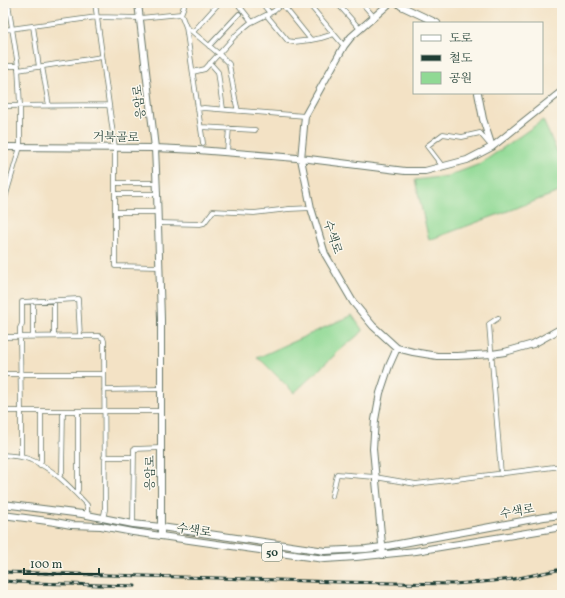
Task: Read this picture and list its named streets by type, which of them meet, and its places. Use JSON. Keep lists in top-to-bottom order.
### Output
{
  "streets": {
    "main road": [
      "응암로",
      "거북골로",
      "수색로",
      "50"
    ]
  },
  "crossings": [
    ["응암로", "거북골로"],
    ["응암로", "수색로"],
    ["거북골로", "수색로"]
  ],
  "legend": ["도로", "철도", "공원"],
  "scale_bar": "100 m"
}
